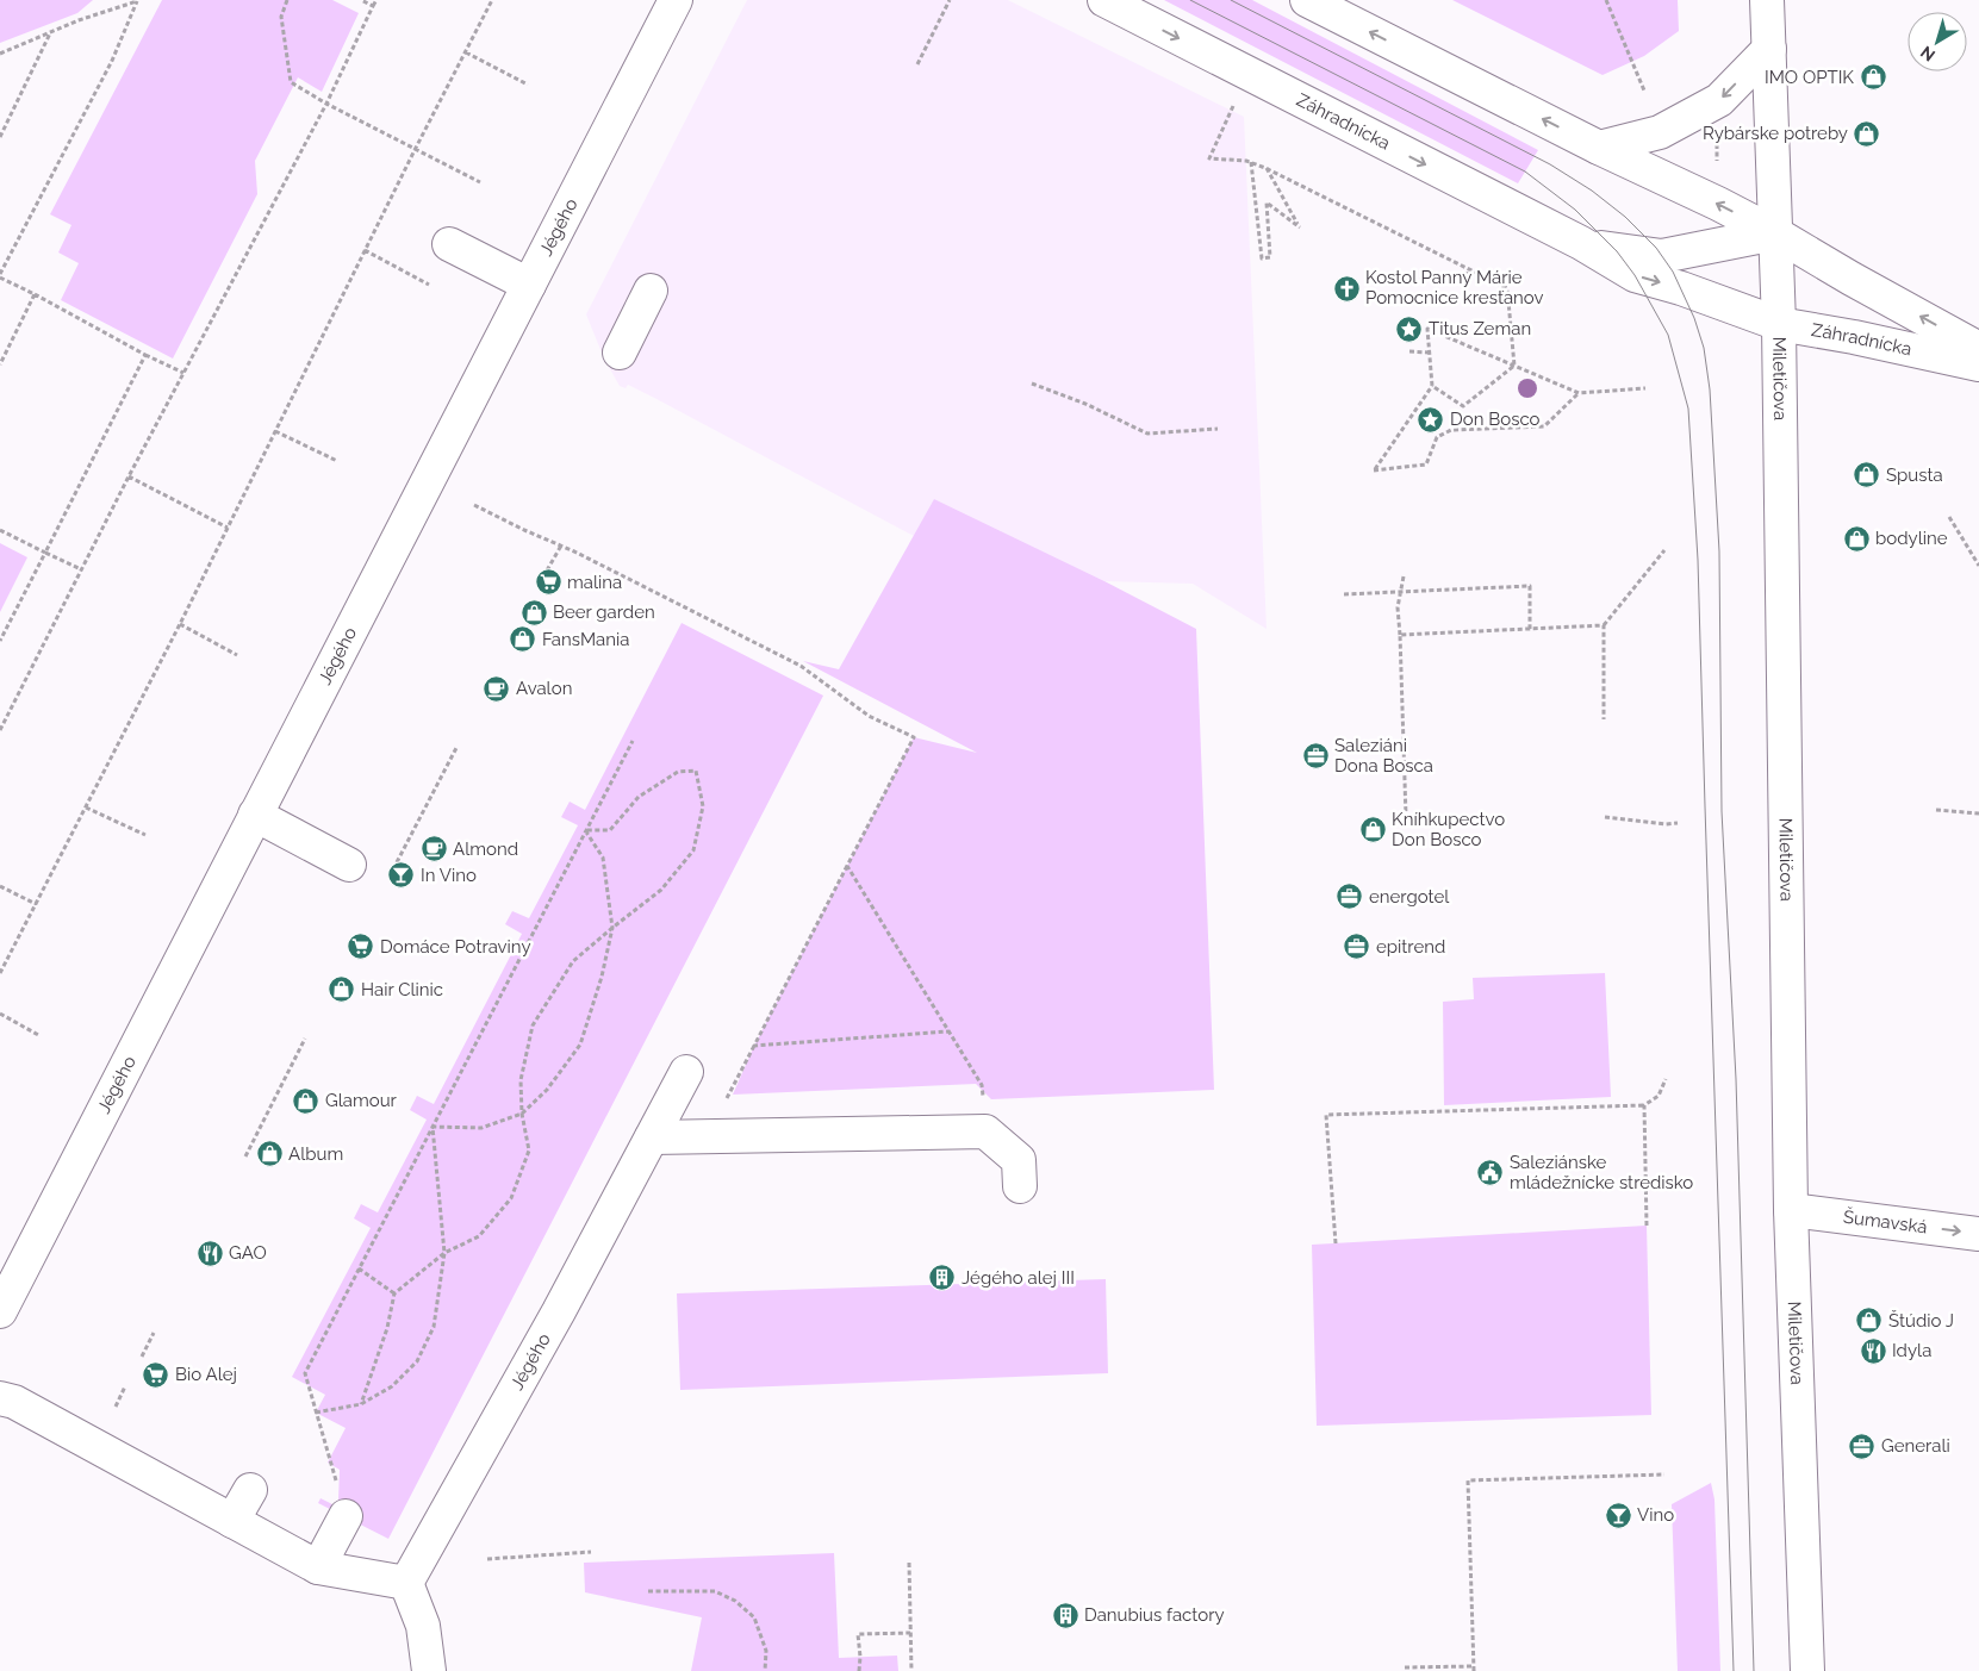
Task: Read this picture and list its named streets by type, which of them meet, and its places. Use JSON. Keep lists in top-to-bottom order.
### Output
{
  "streets": {
    "street": [
      "Záhradnícka",
      "Jégého",
      "Miletičova",
      "Šumavská"
    ]
  },
  "crossings": [
    ["Záhradnícka", "Miletičova"],
    ["Miletičova", "Šumavská"]
  ],
  "one_way": ["Šumavská"],
  "places": {
    "shop": [
      "IMO OPTIK",
      "Rybárske potreby",
      "Spusta",
      "bodyline",
      "Beer garden",
      "FansMania",
      "Kníhkupectvo Don Bosco",
      "Hair Clinic",
      "Glamour",
      "Album",
      "Štúdio J"
    ],
    "church": ["Kostol Panny Márie Pomocnice kresťanov"],
    "place": ["Titus Zeman", "Don Bosco"],
    "supermarket": ["malina", "Domáce Potraviny", "Bio Alej"],
    "cafe": ["Avalon", "Almond"],
    "office": [
      "Saleziáni Dona Bosca",
      "energotel",
      "epitrend",
      "Generali"
    ],
    "bar": ["In Vino", "Vino"],
    "public building": ["Saleziánske mládežnícke stredisko"],
    "restaurant": ["GAO", "Idyla"],
    "building": ["Jégého alej III", "Danubius factory"]
  },
  "north": "bottom left"
}
